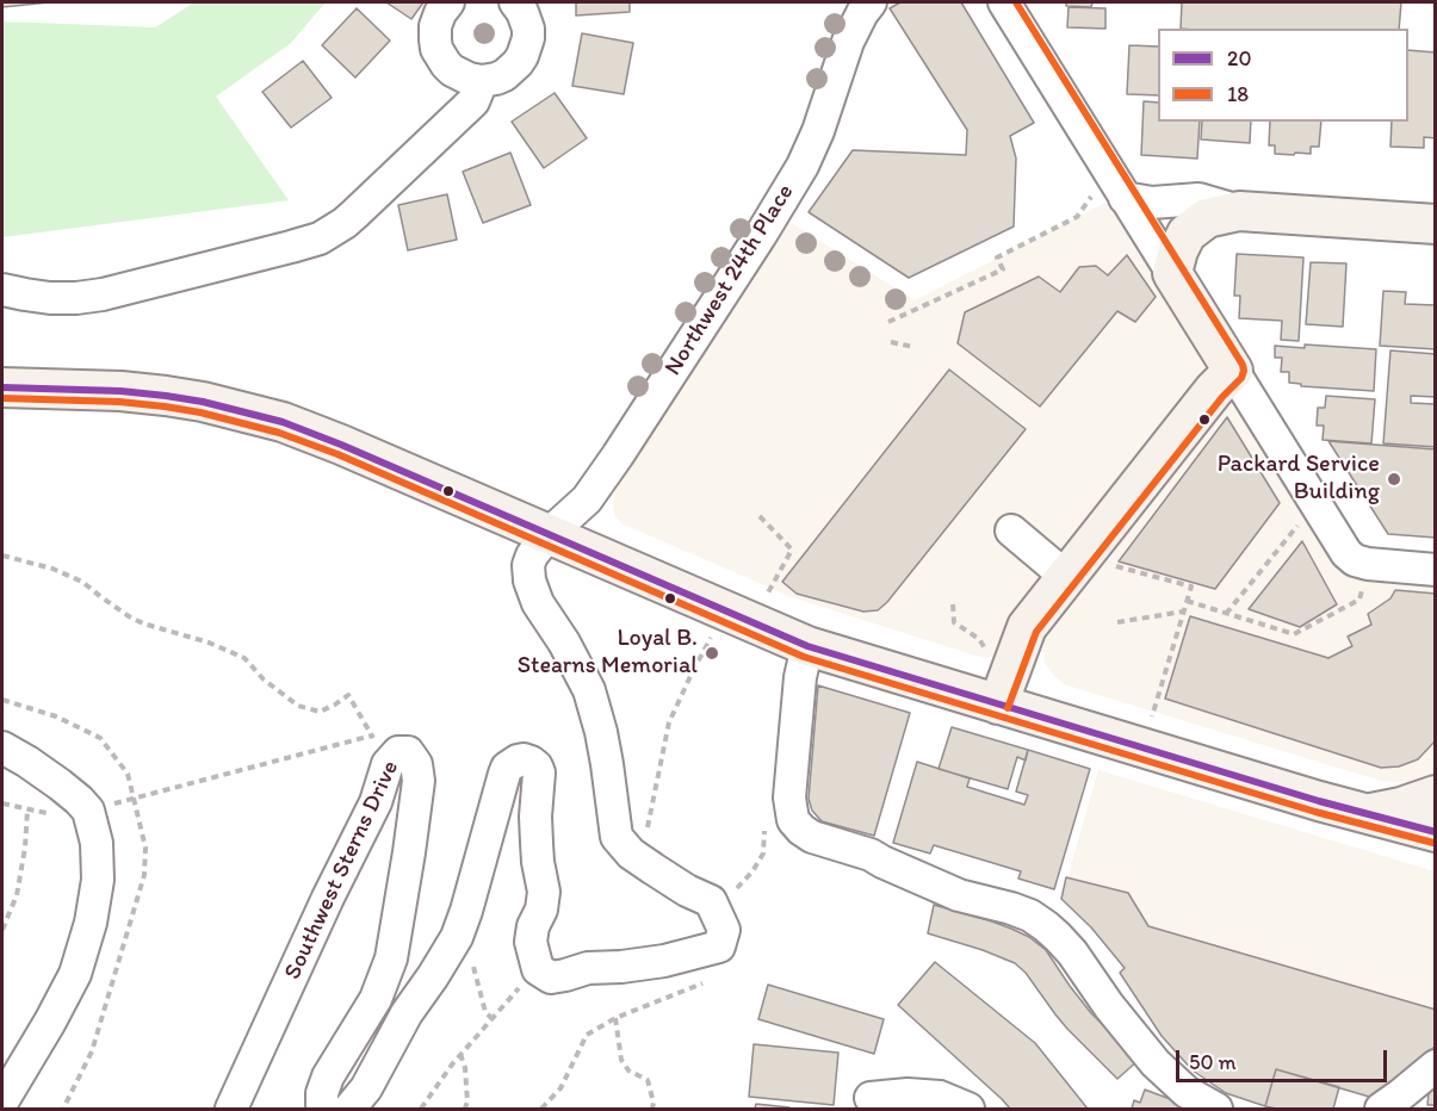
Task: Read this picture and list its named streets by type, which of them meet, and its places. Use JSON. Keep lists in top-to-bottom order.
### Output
{
  "streets": {
    "street": ["Northwest 24th Place", "Southwest Sterns Drive"]
  },
  "places": ["Packard Service Building", "Loyal B. Stearns Memorial"],
  "lines": ["transit line 18", "transit line 20"],
  "legend": ["20", "18"],
  "scale_bar": "50 m"
}
